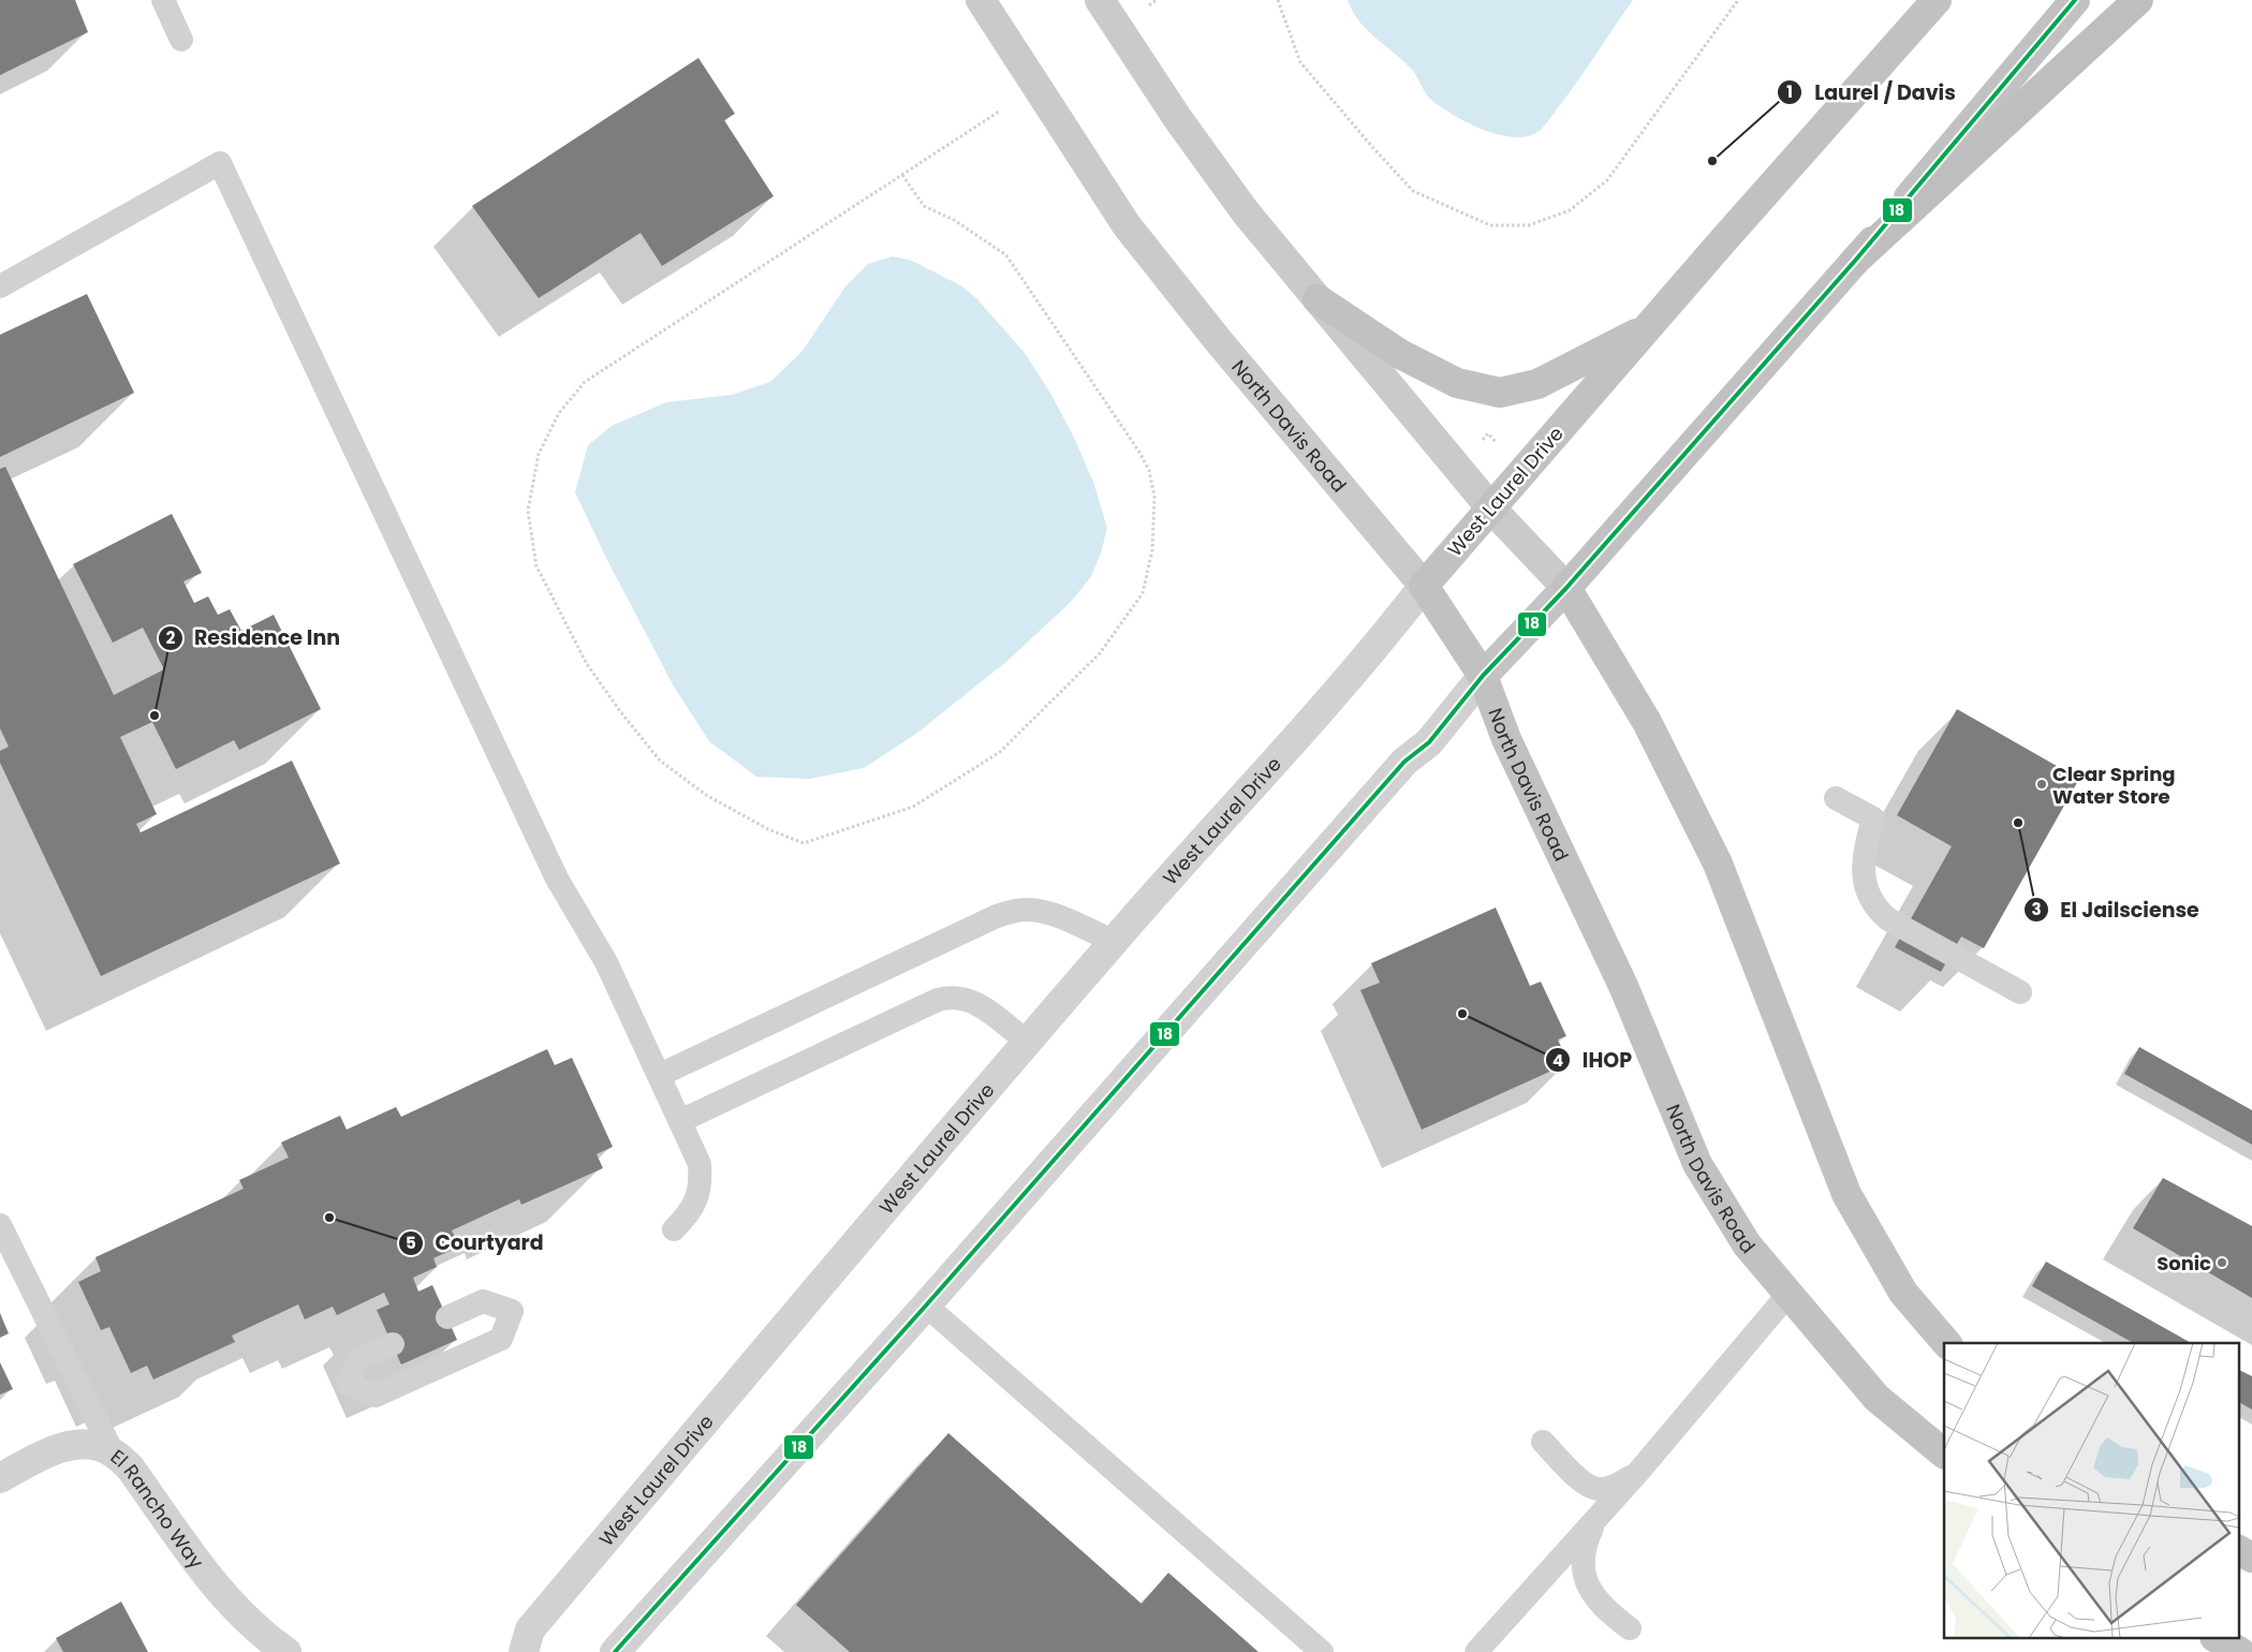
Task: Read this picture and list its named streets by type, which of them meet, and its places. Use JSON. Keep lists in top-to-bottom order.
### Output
{
  "streets": {
    "highway": ["North Davis Road", "West Laurel Drive"],
    "street": ["El Rancho Way"]
  },
  "crossings": [
    ["North Davis Road", "West Laurel Drive"]
  ],
  "places": [
    "Laurel / Davis",
    "Residence Inn",
    "Clear Spring Water Store",
    "El Jailsciense",
    "IHOP",
    "Courtyard",
    "Sonic"
  ],
  "lines": ["transit line 18"]
}
